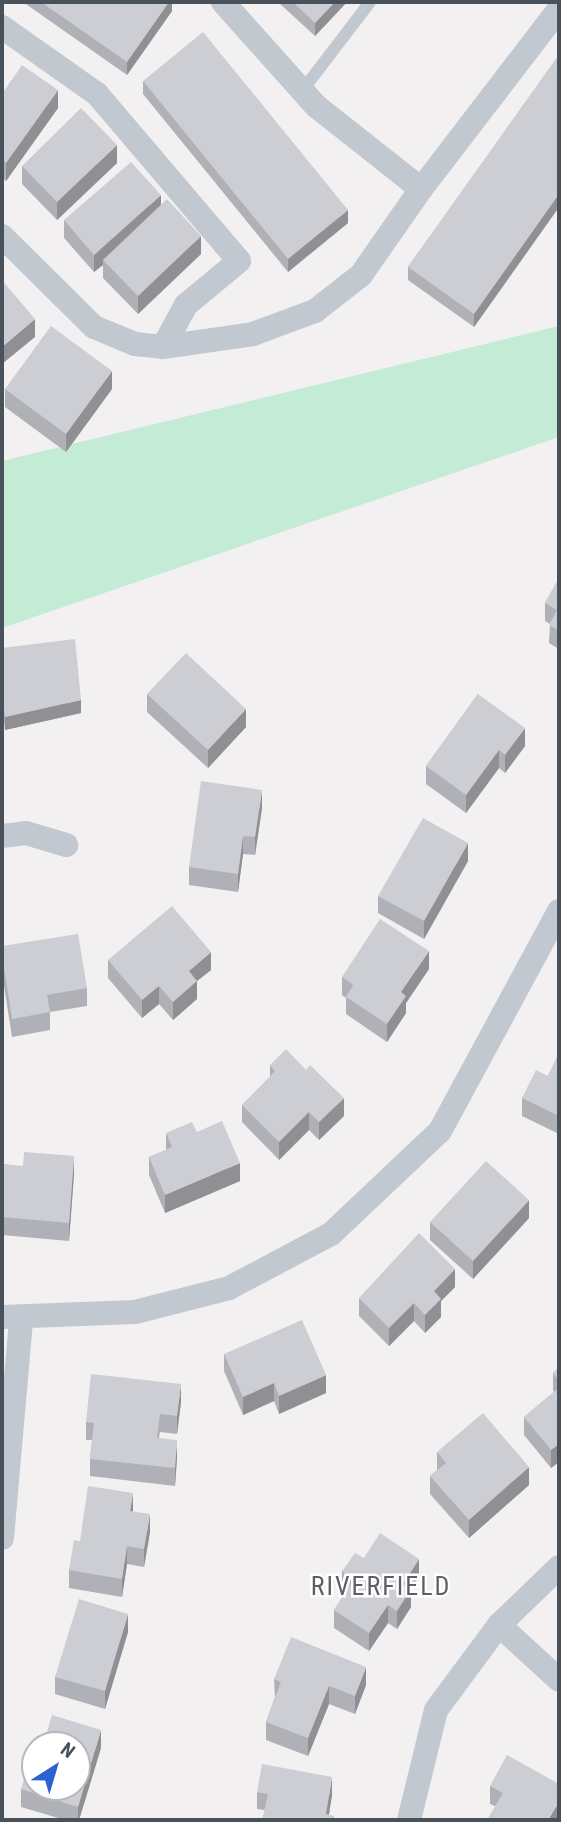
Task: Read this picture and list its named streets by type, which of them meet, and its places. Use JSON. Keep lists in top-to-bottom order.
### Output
{
  "districts": ["RIVERFIELD"],
  "north": "top right"
}
